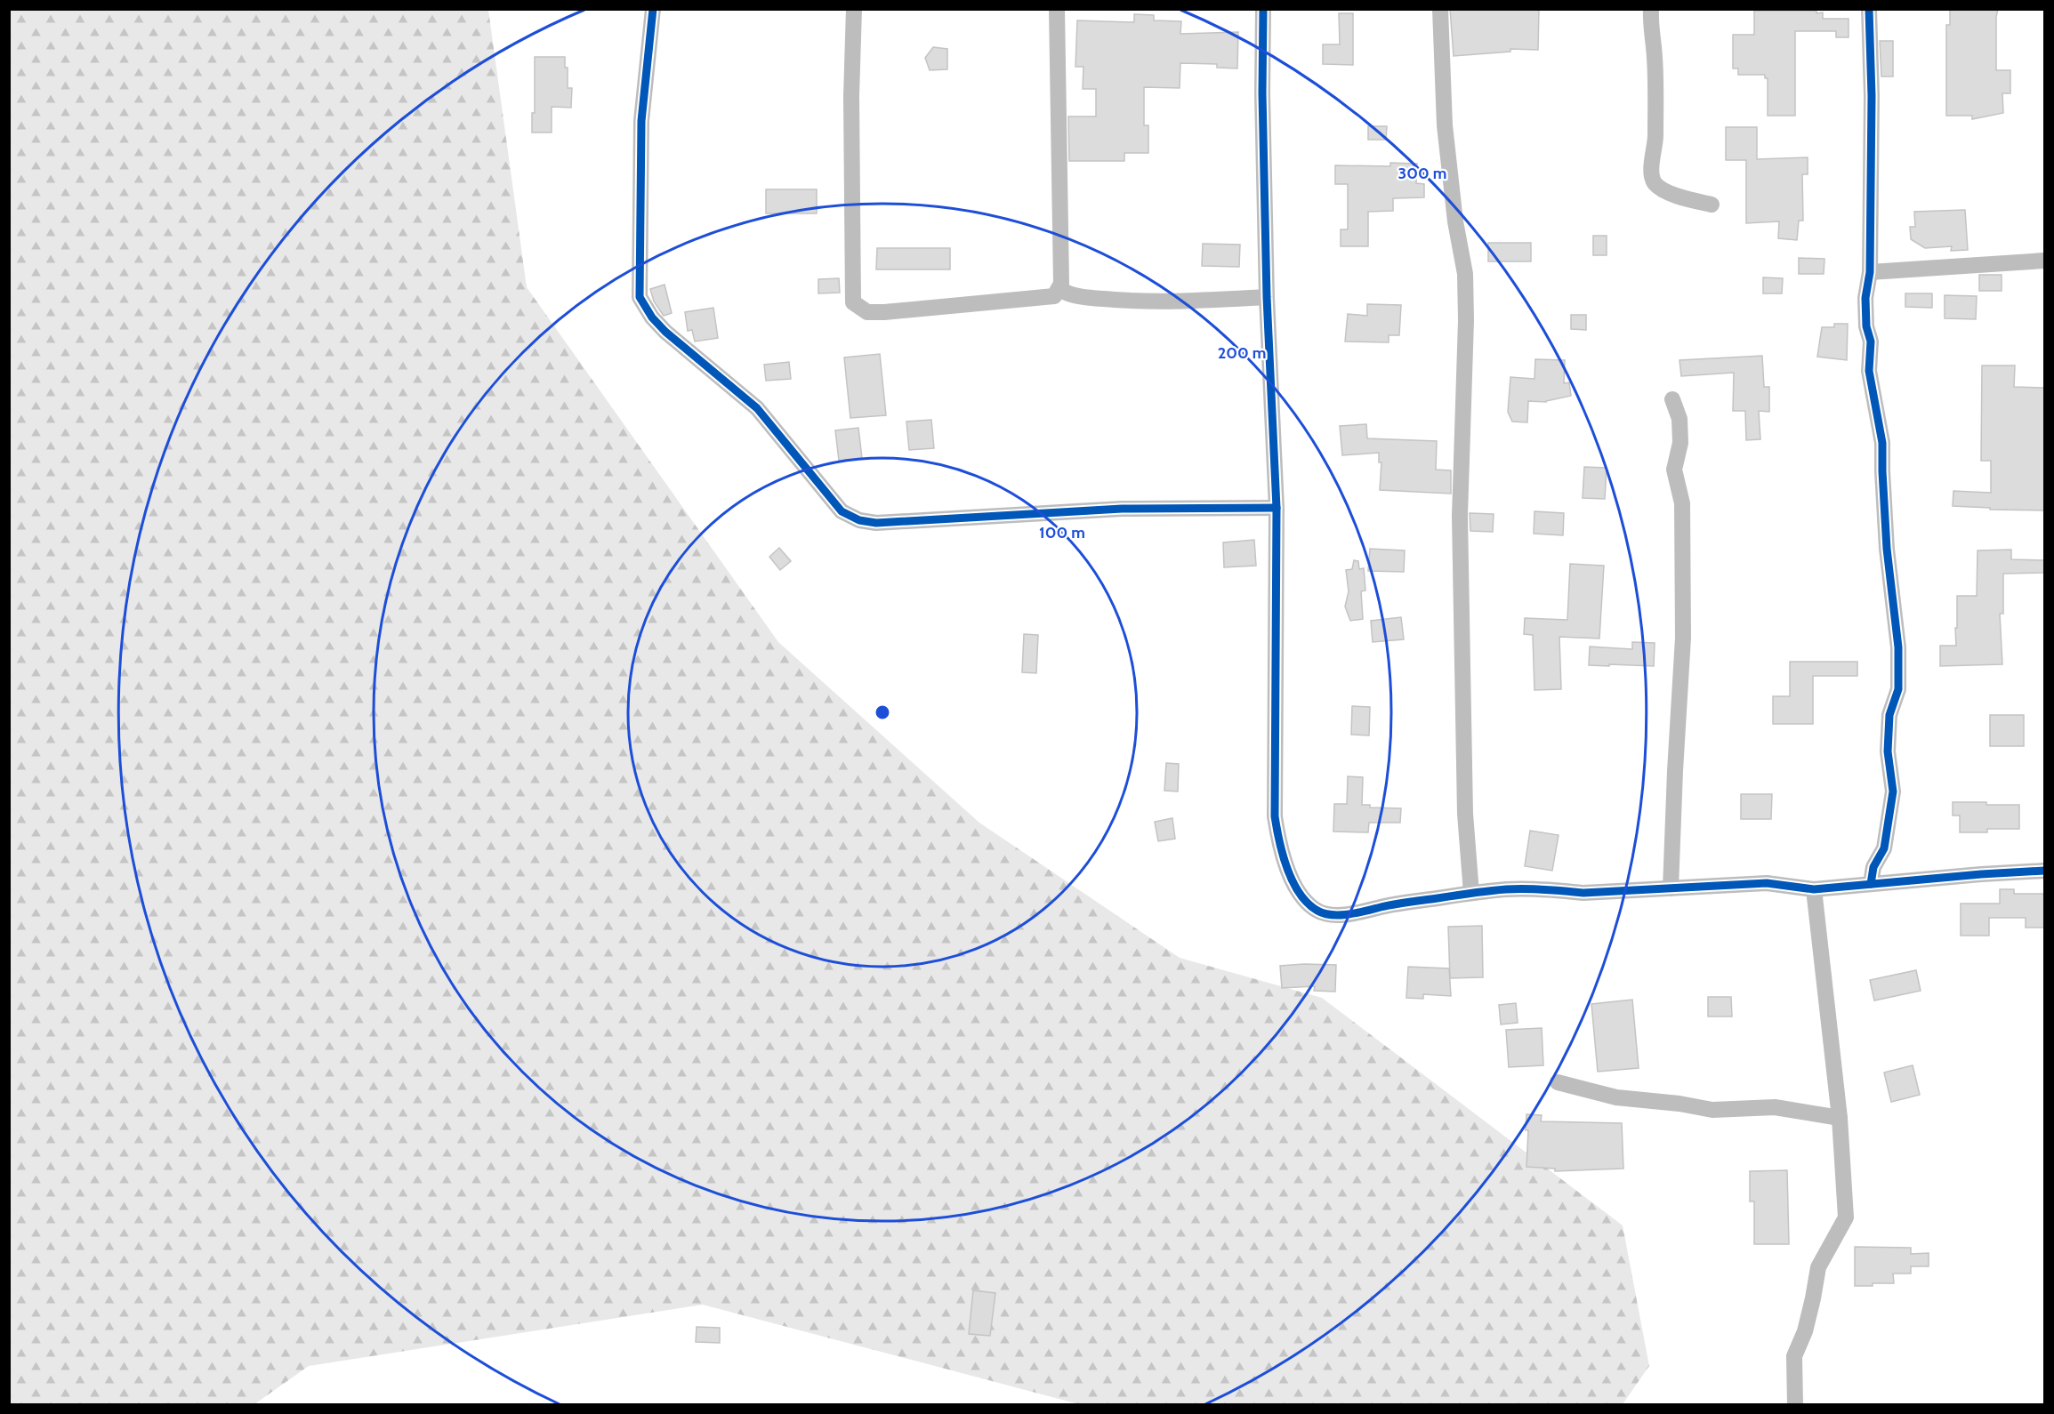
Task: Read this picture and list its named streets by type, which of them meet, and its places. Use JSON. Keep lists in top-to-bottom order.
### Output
{
  "rings": ["300 m", "200 m", "100 m"]
}
